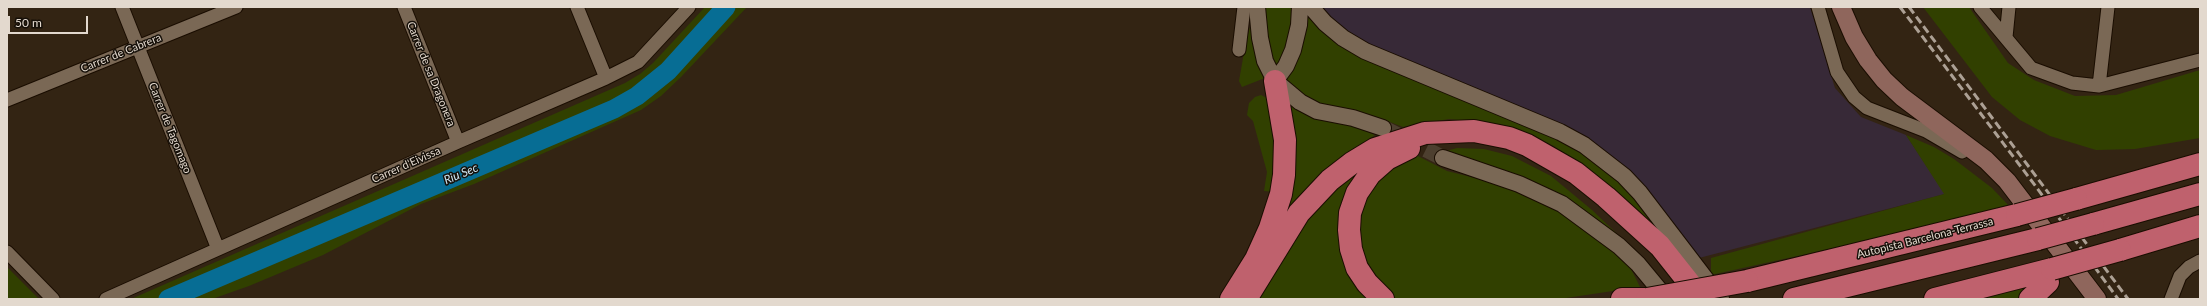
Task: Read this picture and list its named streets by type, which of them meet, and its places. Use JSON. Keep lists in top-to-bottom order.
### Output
{
  "streets": {
    "highway": ["Autopista Barcelona-Terrassa"],
    "street": [
      "Carrer de Cabrera",
      "Carrer de sa Dragonera",
      "Carrer de Tagomago",
      "Carrer d'Eivissa"
    ]
  },
  "crossings": [
    ["Carrer de Cabrera", "Carrer de Tagomago"],
    ["Carrer de sa Dragonera", "Carrer d'Eivissa"],
    ["Carrer de Tagomago", "Carrer d'Eivissa"]
  ],
  "water": ["Riu Sec"],
  "scale_bar": "50 m"
}
